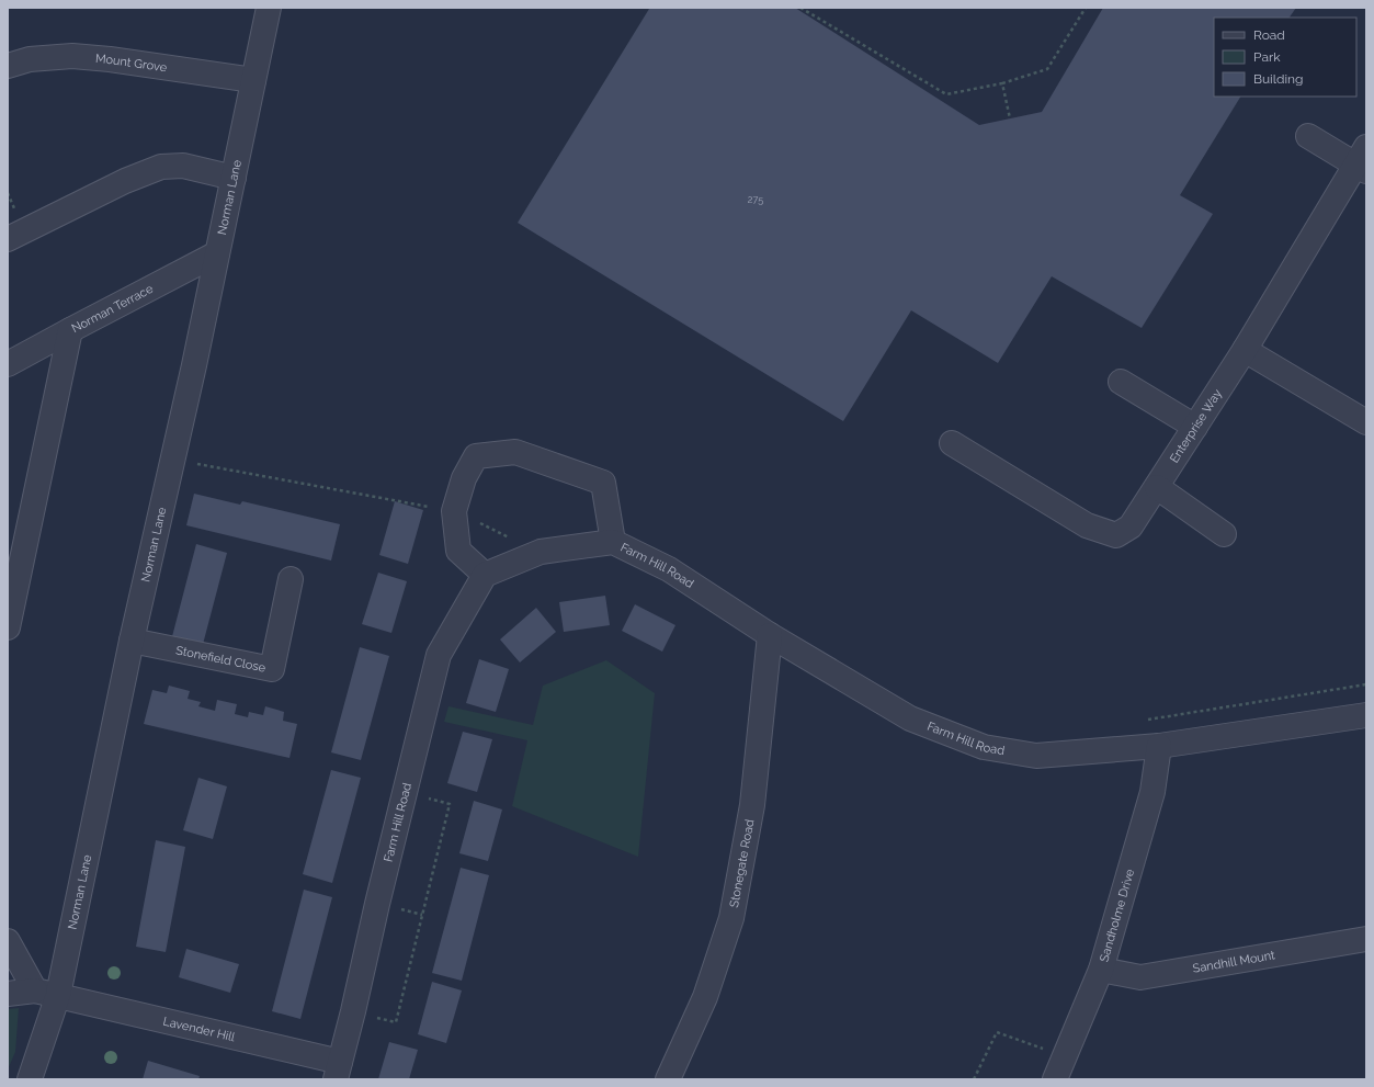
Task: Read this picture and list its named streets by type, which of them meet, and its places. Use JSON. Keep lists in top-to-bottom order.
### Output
{
  "streets": {
    "street": [
      "Mount Grove",
      "Norman Lane",
      "Norman Terrace",
      "Enterprise Way",
      "Farm Hill Road",
      "Stonefield Close",
      "Stonegate Road",
      "Sandholme Drive",
      "Sandhill Mount",
      "Lavender Hill"
    ]
  },
  "crossings": [
    ["Mount Grove", "Norman Lane"],
    ["Norman Lane", "Norman Terrace"],
    ["Norman Lane", "Stonefield Close"],
    ["Norman Lane", "Lavender Hill"],
    ["Farm Hill Road", "Stonegate Road"],
    ["Farm Hill Road", "Sandholme Drive"],
    ["Farm Hill Road", "Lavender Hill"],
    ["Sandholme Drive", "Sandhill Mount"]
  ],
  "house_numbers": ["275"],
  "legend": ["Road", "Park", "Building"]
}
